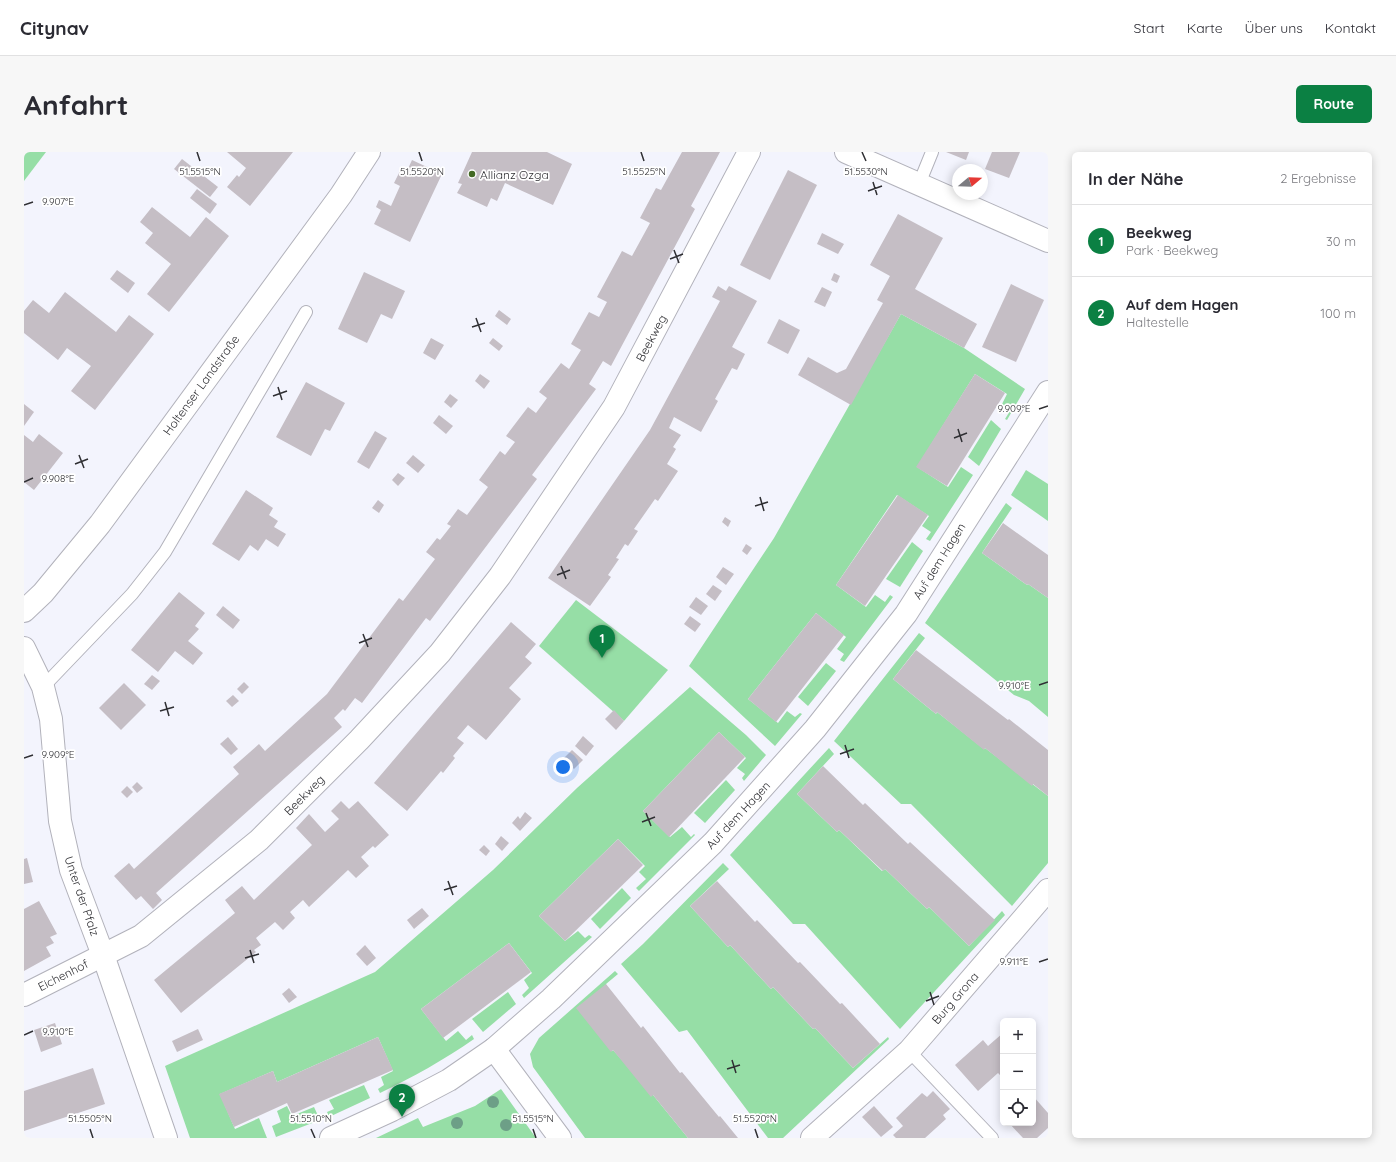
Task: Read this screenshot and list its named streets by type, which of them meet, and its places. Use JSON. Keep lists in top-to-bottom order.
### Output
{
  "streets": {
    "street": [
      "Beekweg",
      "Holtenser Landstraße",
      "Auf dem Hagen",
      "Unter der Pfalz",
      "Eichenhof",
      "Burg Grona"
    ]
  },
  "crossings": [
    ["Beekweg", "Unter der Pfalz"],
    ["Beekweg", "Eichenhof"],
    ["Unter der Pfalz", "Eichenhof"]
  ],
  "places": ["Allianz Ozga"],
  "north": "right",
  "page": {
    "header": "Citynav",
    "nav": [
      "Start",
      "Karte",
      "Über uns",
      "Kontakt"
    ],
    "buttons": "Route",
    "title": "Anfahrt",
    "heading": ["In der Nähe", "2 Ergebnisse"],
    "list": [
      {
        "mark": "1",
        "name": "Beekweg",
        "note": "Park · Beekweg",
        "value": "30 m"
      },
      {
        "mark": "2",
        "name": "Auf dem Hagen",
        "note": "Haltestelle",
        "value": "100 m"
      }
    ],
    "pins": ["1", "2"],
    "map_buttons": ["+", "−"]
  },
  "coordinates": [
    "51.5520°N",
    "51.5515°N",
    "51.5525°N",
    "51.5530°N",
    "9.907°E",
    "9.909°E",
    "9.908°E",
    "9.910°E",
    "9.911°E",
    "51.5505°N",
    "51.5510°N"
  ]
}
